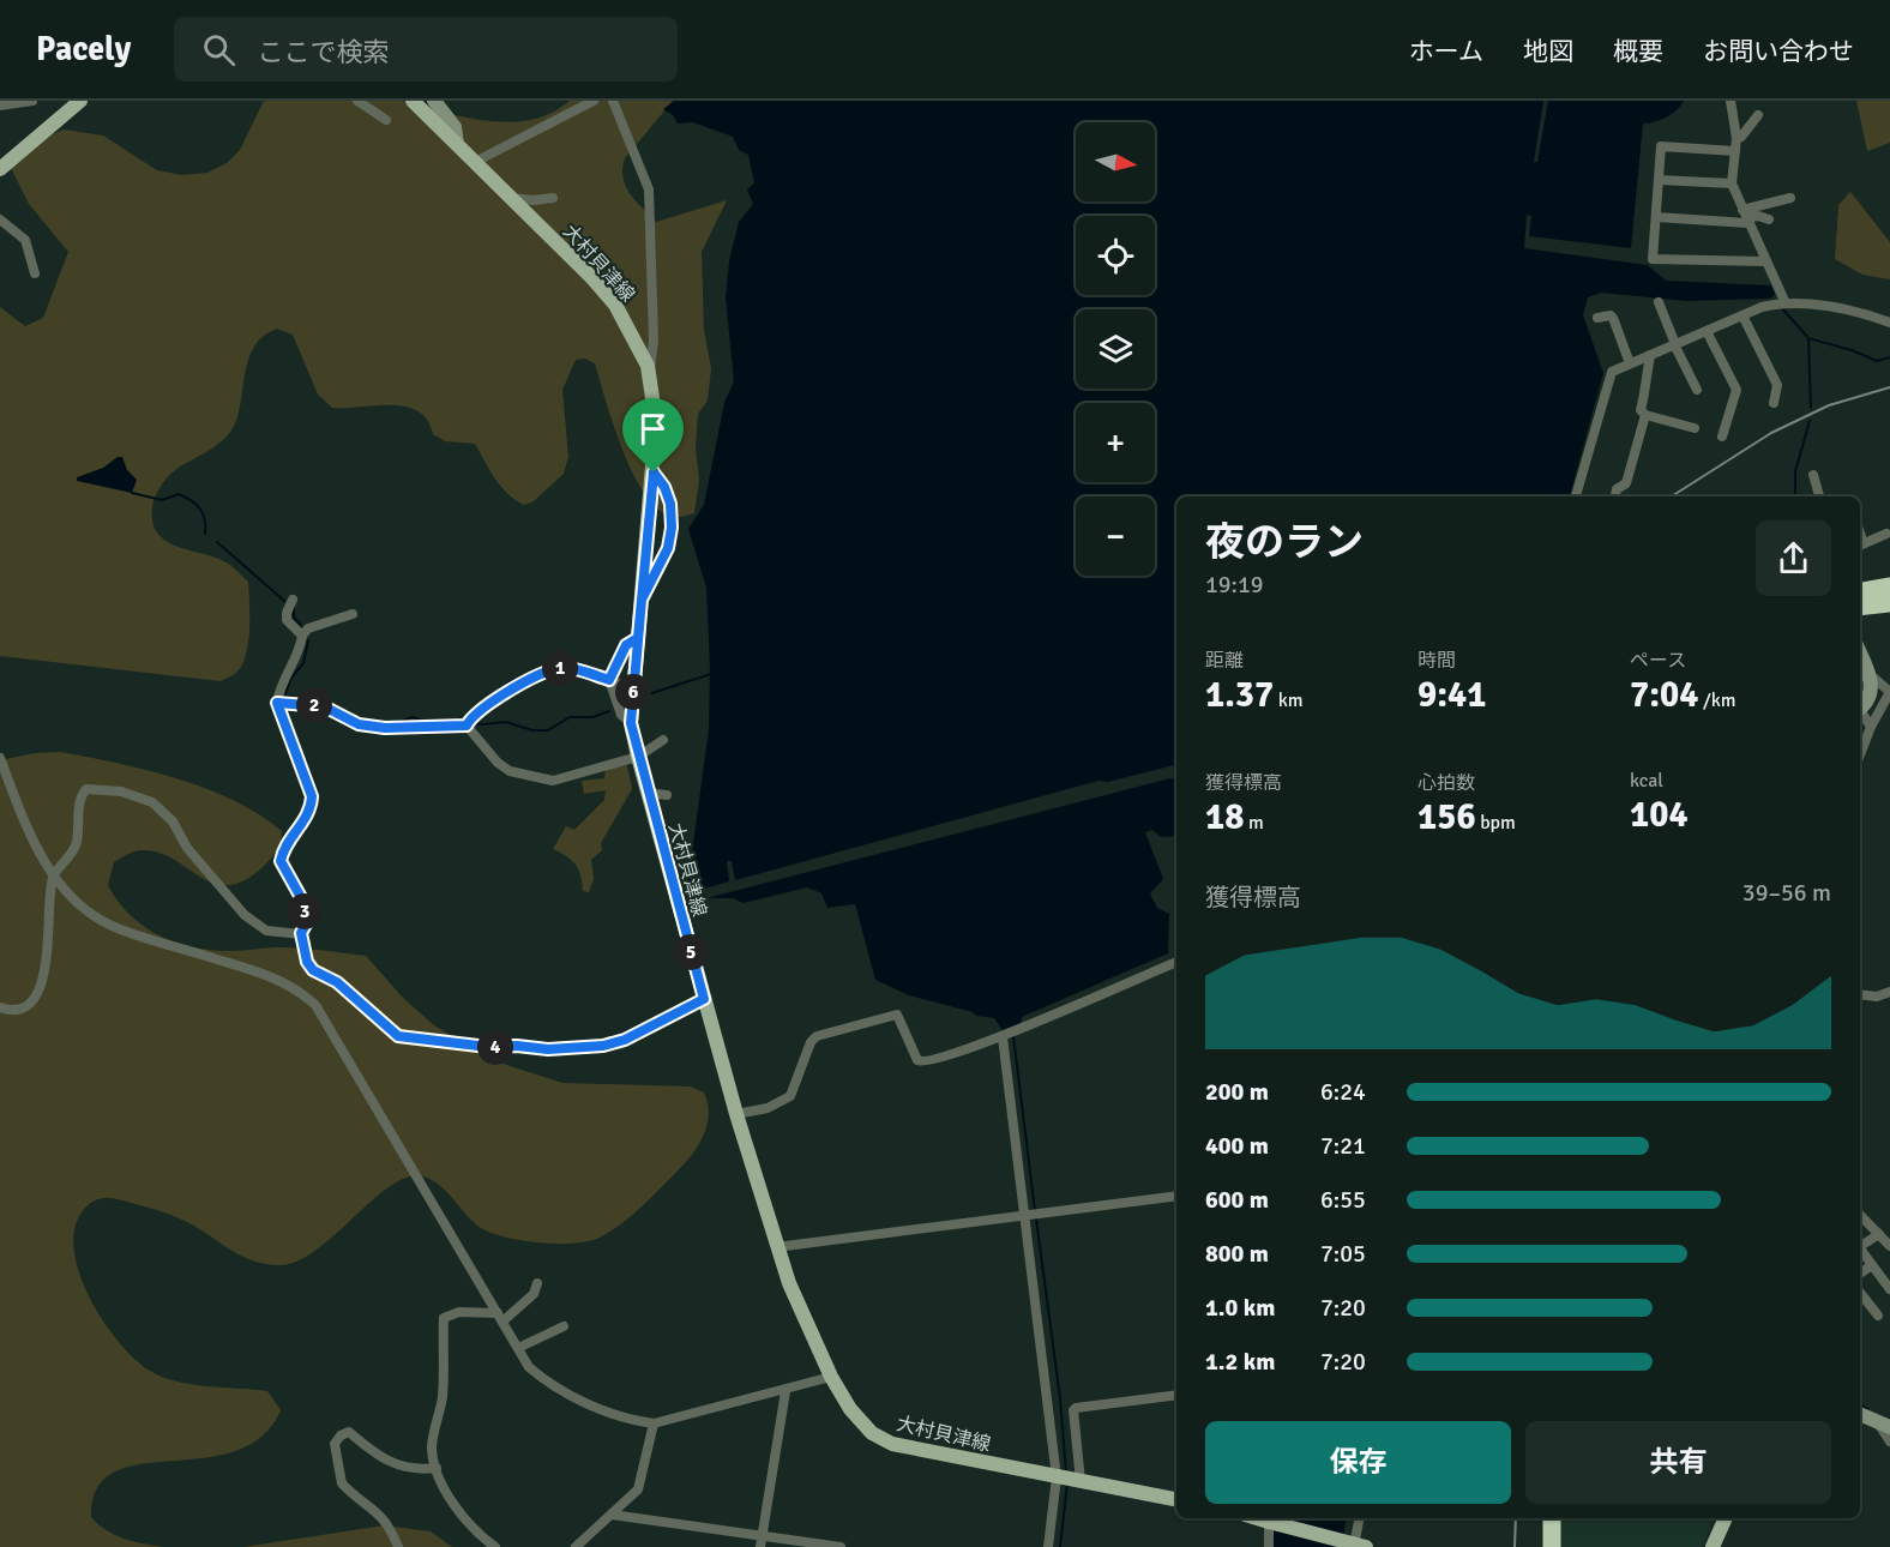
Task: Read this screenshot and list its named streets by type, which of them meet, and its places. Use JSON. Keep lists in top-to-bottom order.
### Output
{
  "streets": {
    "main road": ["大村貝津線"]
  },
  "north": "right",
  "page": {
    "header": "Pacely",
    "search": "ここで検索",
    "nav": [
      "ホーム",
      "地図",
      "概要",
      "お問い合わせ"
    ],
    "map_buttons": ["+", "−"],
    "heading": ["夜のラン", "19:19"],
    "stats": [
      ["距離", "1.37 km"],
      ["時間", "9:41"],
      ["ペース", "7:04 /km"],
      ["獲得標高", "18 m"],
      ["心拍数", "156 bpm"],
      ["kcal", "104"]
    ],
    "pins": [
      "1",
      "6",
      "2",
      "3",
      "5",
      "4"
    ],
    "chart": ["獲得標高", "39–56 m"],
    "list": [
      {
        "name": "200 m",
        "note": "6:24"
      },
      {
        "name": "400 m",
        "note": "7:21"
      },
      {
        "name": "600 m",
        "note": "6:55"
      },
      {
        "name": "800 m",
        "note": "7:05"
      },
      {
        "name": "1.0 km",
        "note": "7:20"
      },
      {
        "name": "1.2 km",
        "note": "7:20"
      }
    ],
    "buttons": ["保存", "共有"]
  }
}
